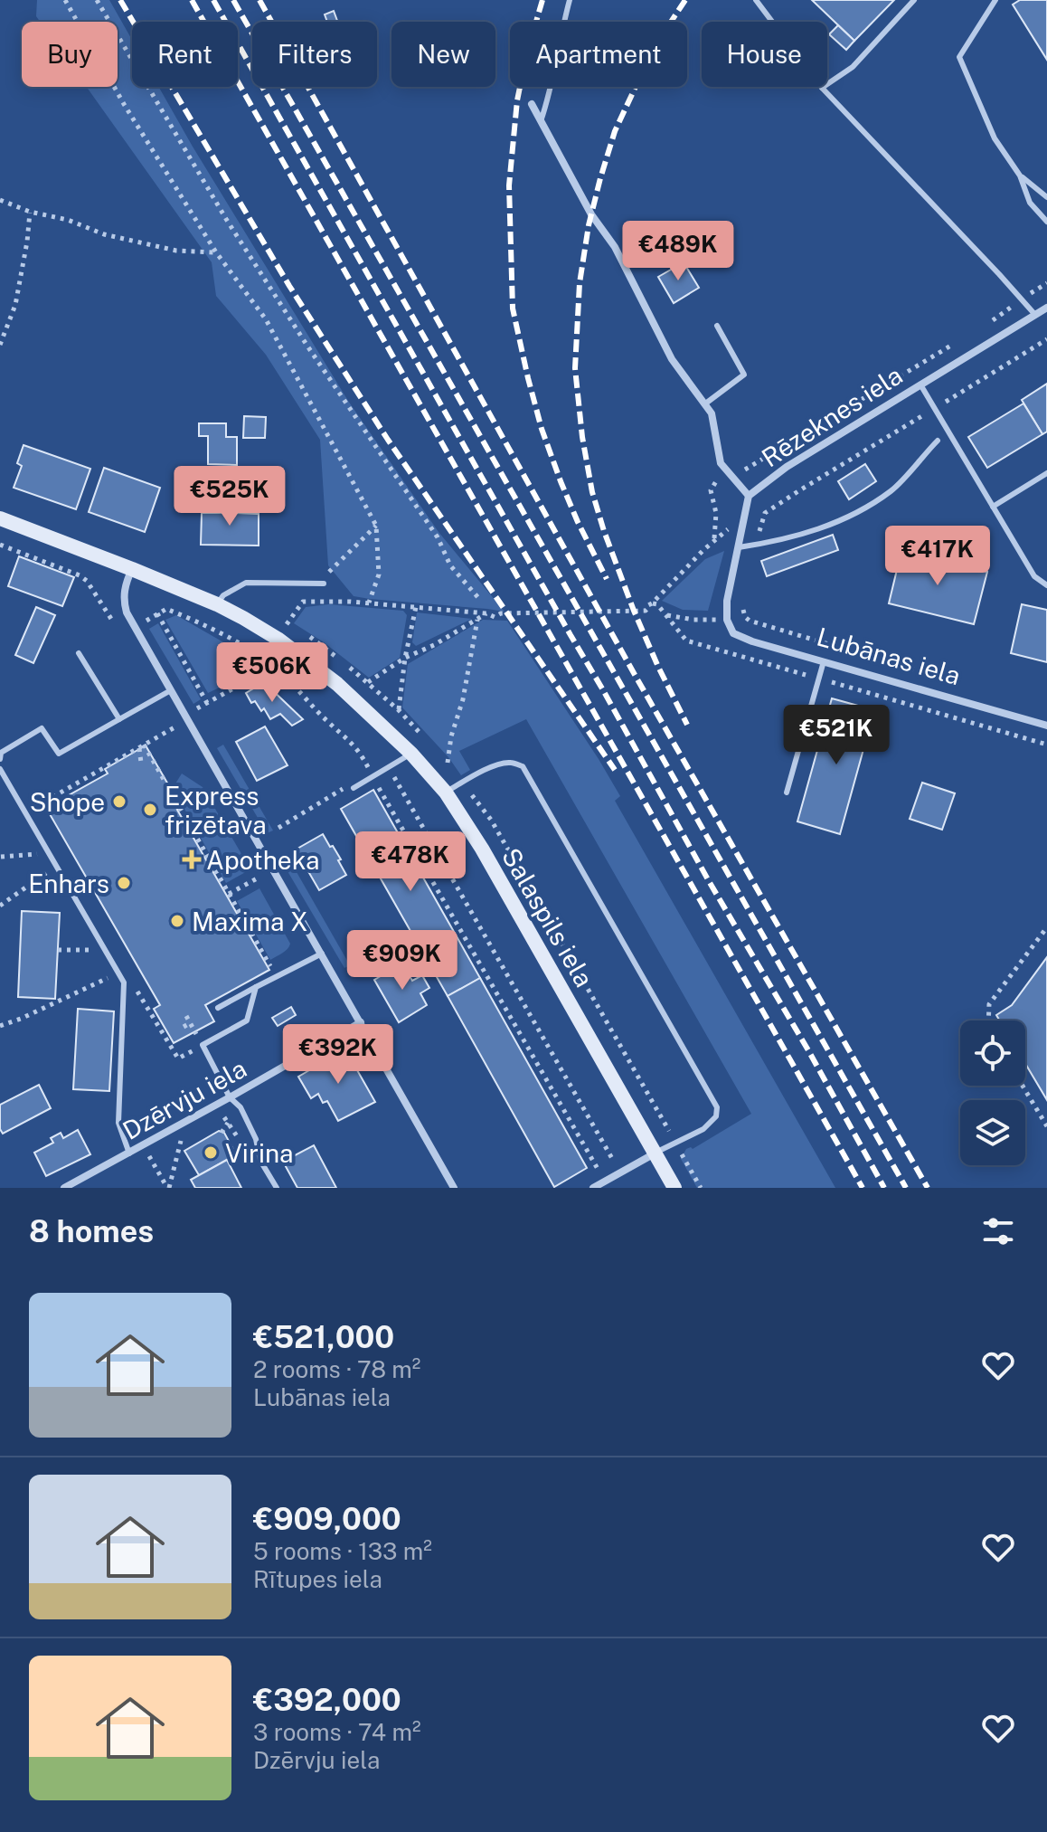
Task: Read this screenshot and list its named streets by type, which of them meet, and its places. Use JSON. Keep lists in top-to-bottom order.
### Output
{
  "streets": {
    "street": [
      "Rēzeknes iela",
      "Lubānas iela",
      "Salaspils iela",
      "Dzērvju iela"
    ]
  },
  "crossings": [
    ["Rēzeknes iela", "Lubānas iela"]
  ],
  "places": {
    "other": [
      "Shope",
      "Express frizētava",
      "Enhars",
      "Maxima X",
      "Virina"
    ],
    "health": ["Apotheka"]
  },
  "page": {
    "chip": [
      "Buy",
      "Rent",
      "Filters",
      "New",
      "Apartment",
      "House"
    ],
    "price": [
      "€489K",
      "€525K",
      "€417K",
      "€506K",
      "€521K",
      "€478K",
      "€909K",
      "€392K"
    ],
    "heading": "8 homes",
    "list": [
      {
        "name": "€521,000",
        "note": "2 rooms · 78 m² · Lubānas iela"
      },
      {
        "name": "€909,000",
        "note": "5 rooms · 133 m² · Rītupes iela"
      },
      {
        "name": "€392,000",
        "note": "3 rooms · 74 m² · Dzērvju iela"
      }
    ]
  }
}
